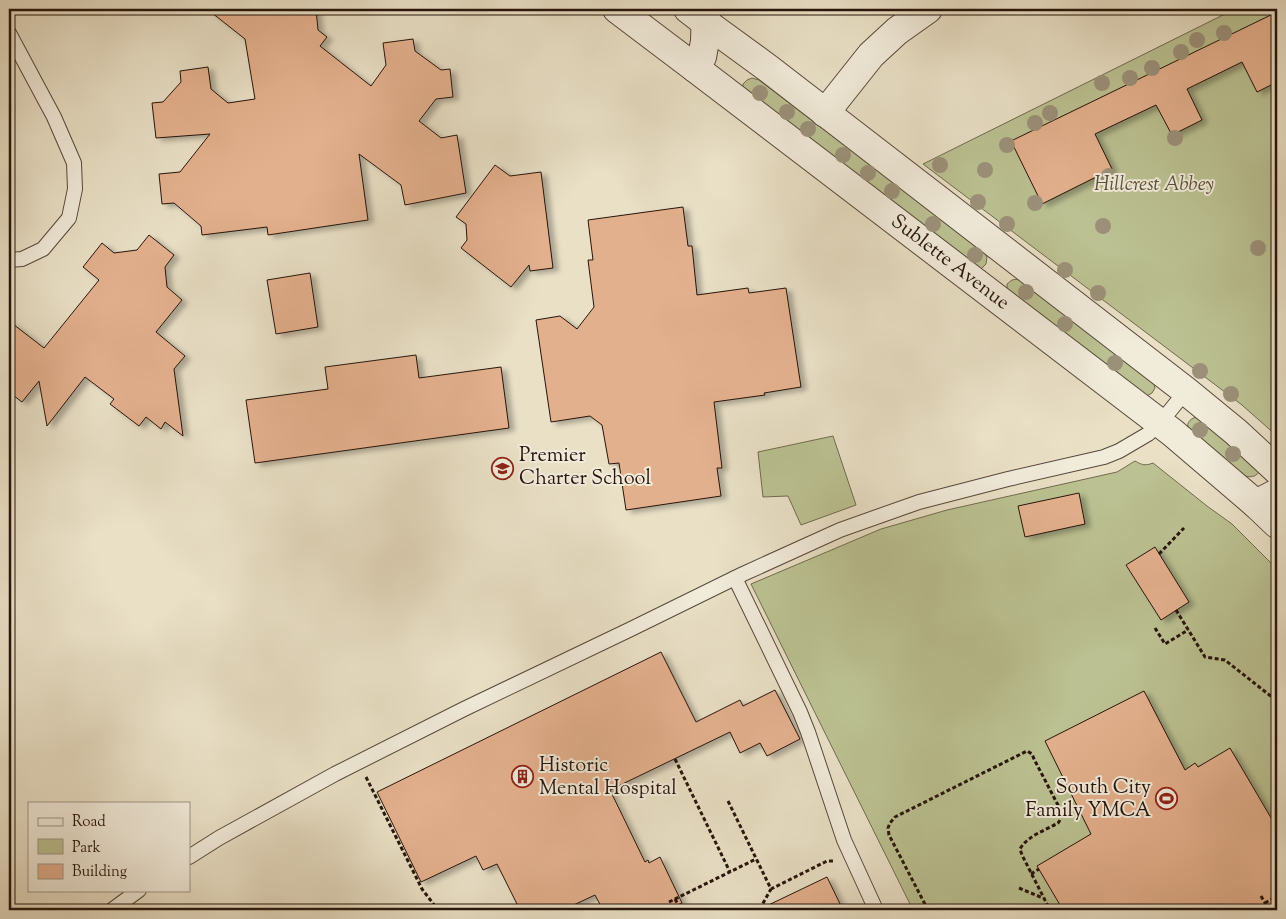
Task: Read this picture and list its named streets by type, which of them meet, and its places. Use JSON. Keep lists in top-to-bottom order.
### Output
{
  "streets": {
    "street": ["Sublette Avenue"]
  },
  "parks": ["Hillcrest Abbey"],
  "places": {
    "school or university": ["Premier Charter School"],
    "building": ["Historic Mental Hospital"],
    "sports": ["South City Family YMCA"]
  },
  "legend": ["Road", "Park", "Building"]
}
